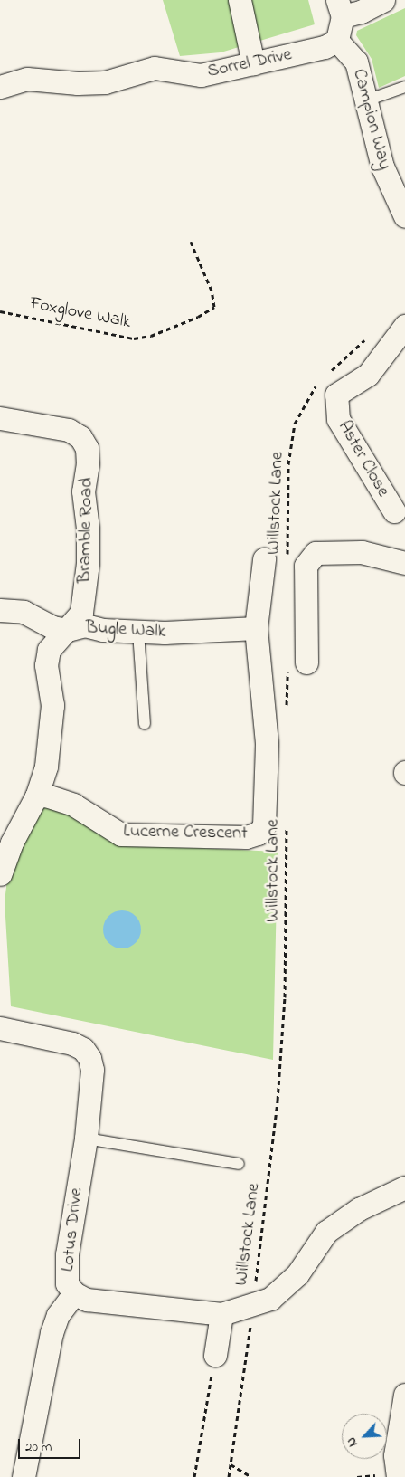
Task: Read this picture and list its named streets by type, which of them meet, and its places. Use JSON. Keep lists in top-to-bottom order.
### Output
{
  "streets": {
    "street": [
      "Sorrel Drive",
      "Campion Way",
      "Aster Close",
      "Bramble Road",
      "Bugle Walk",
      "Lucerne Crescent",
      "Lotus Drive"
    ],
    "path": ["Foxglove Walk", "Willstock Lane"]
  },
  "crossings": [
    ["Sorrel Drive", "Campion Way"],
    ["Bramble Road", "Bugle Walk"],
    ["Bramble Road", "Lucerne Crescent"],
    ["Bugle Walk", "Lucerne Crescent"]
  ],
  "scale_bar": "20 m",
  "north": "bottom left"
}
